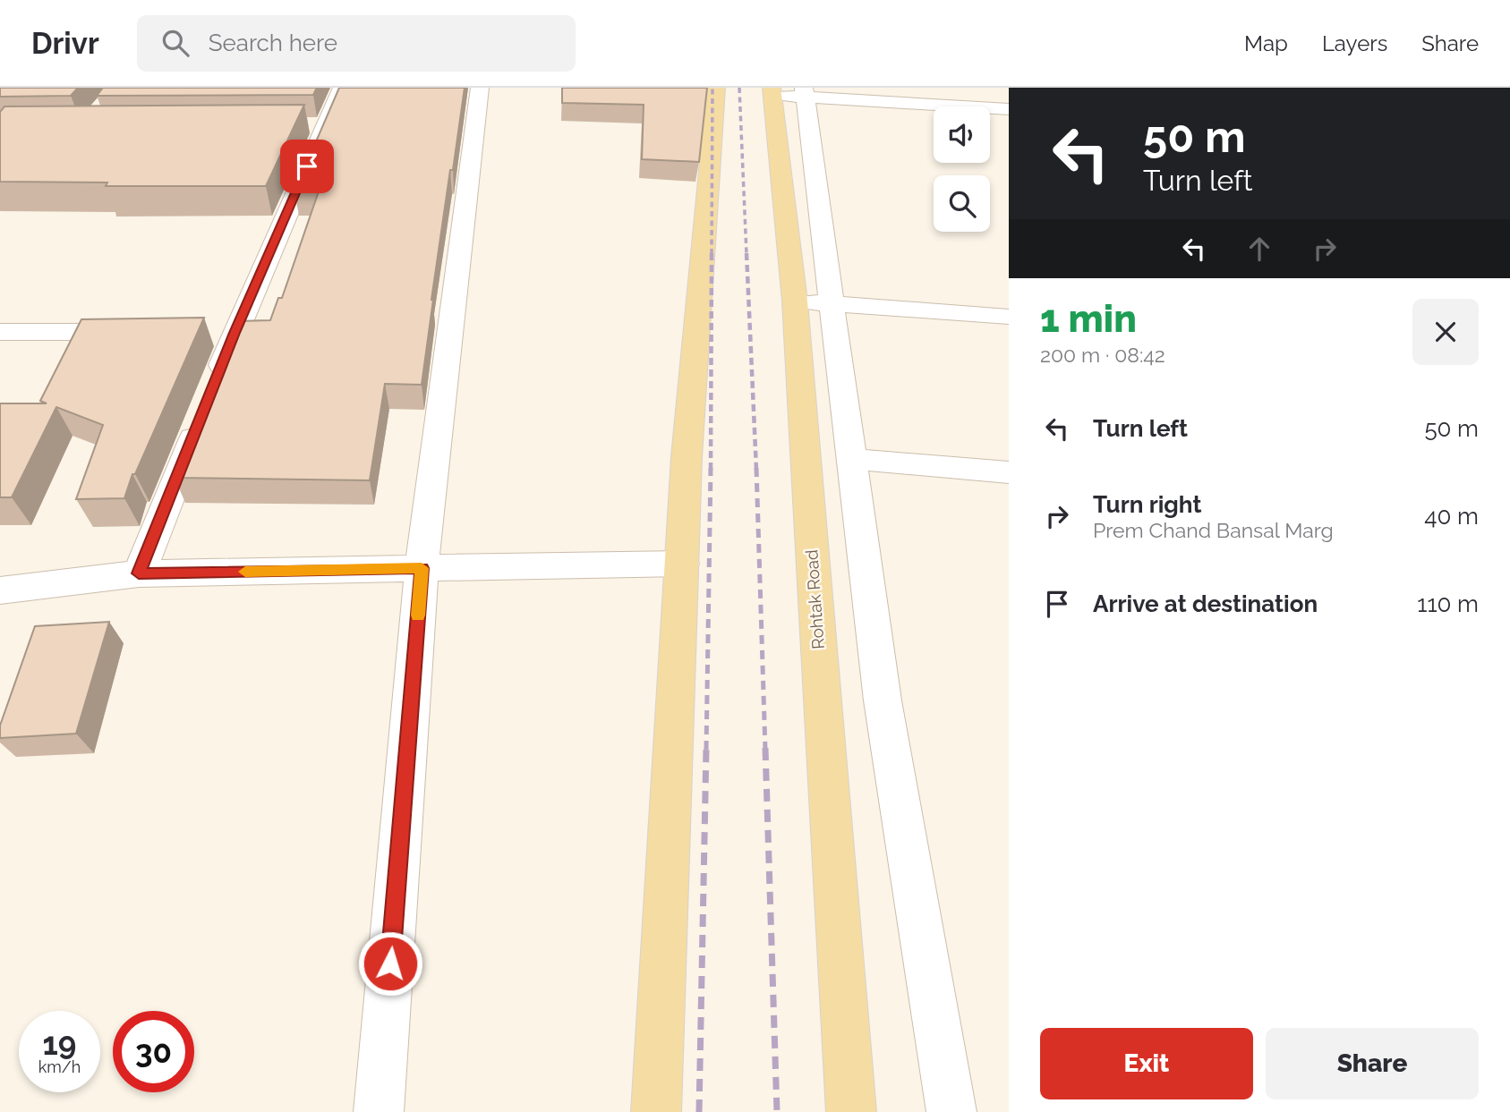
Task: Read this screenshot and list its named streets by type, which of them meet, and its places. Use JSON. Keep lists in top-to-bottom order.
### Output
{
  "streets": {
    "main road": ["Rohtak Road"]
  },
  "page": {
    "header": "Drivr",
    "search": "Search here",
    "nav": ["Map", "Layers", "Share"],
    "turn": ["50 m", "Turn left"],
    "heading": ["1 min", "200 m · 08:42"],
    "list": [
      {
        "name": "Turn left",
        "value": "50 m"
      },
      {
        "name": "Turn right",
        "note": "Prem Chand Bansal Marg",
        "value": "40 m"
      },
      {
        "name": "Arrive at destination",
        "value": "110 m"
      }
    ],
    "speed": "19 km/h",
    "limit": "30",
    "buttons": ["Exit", "Share"]
  }
}
